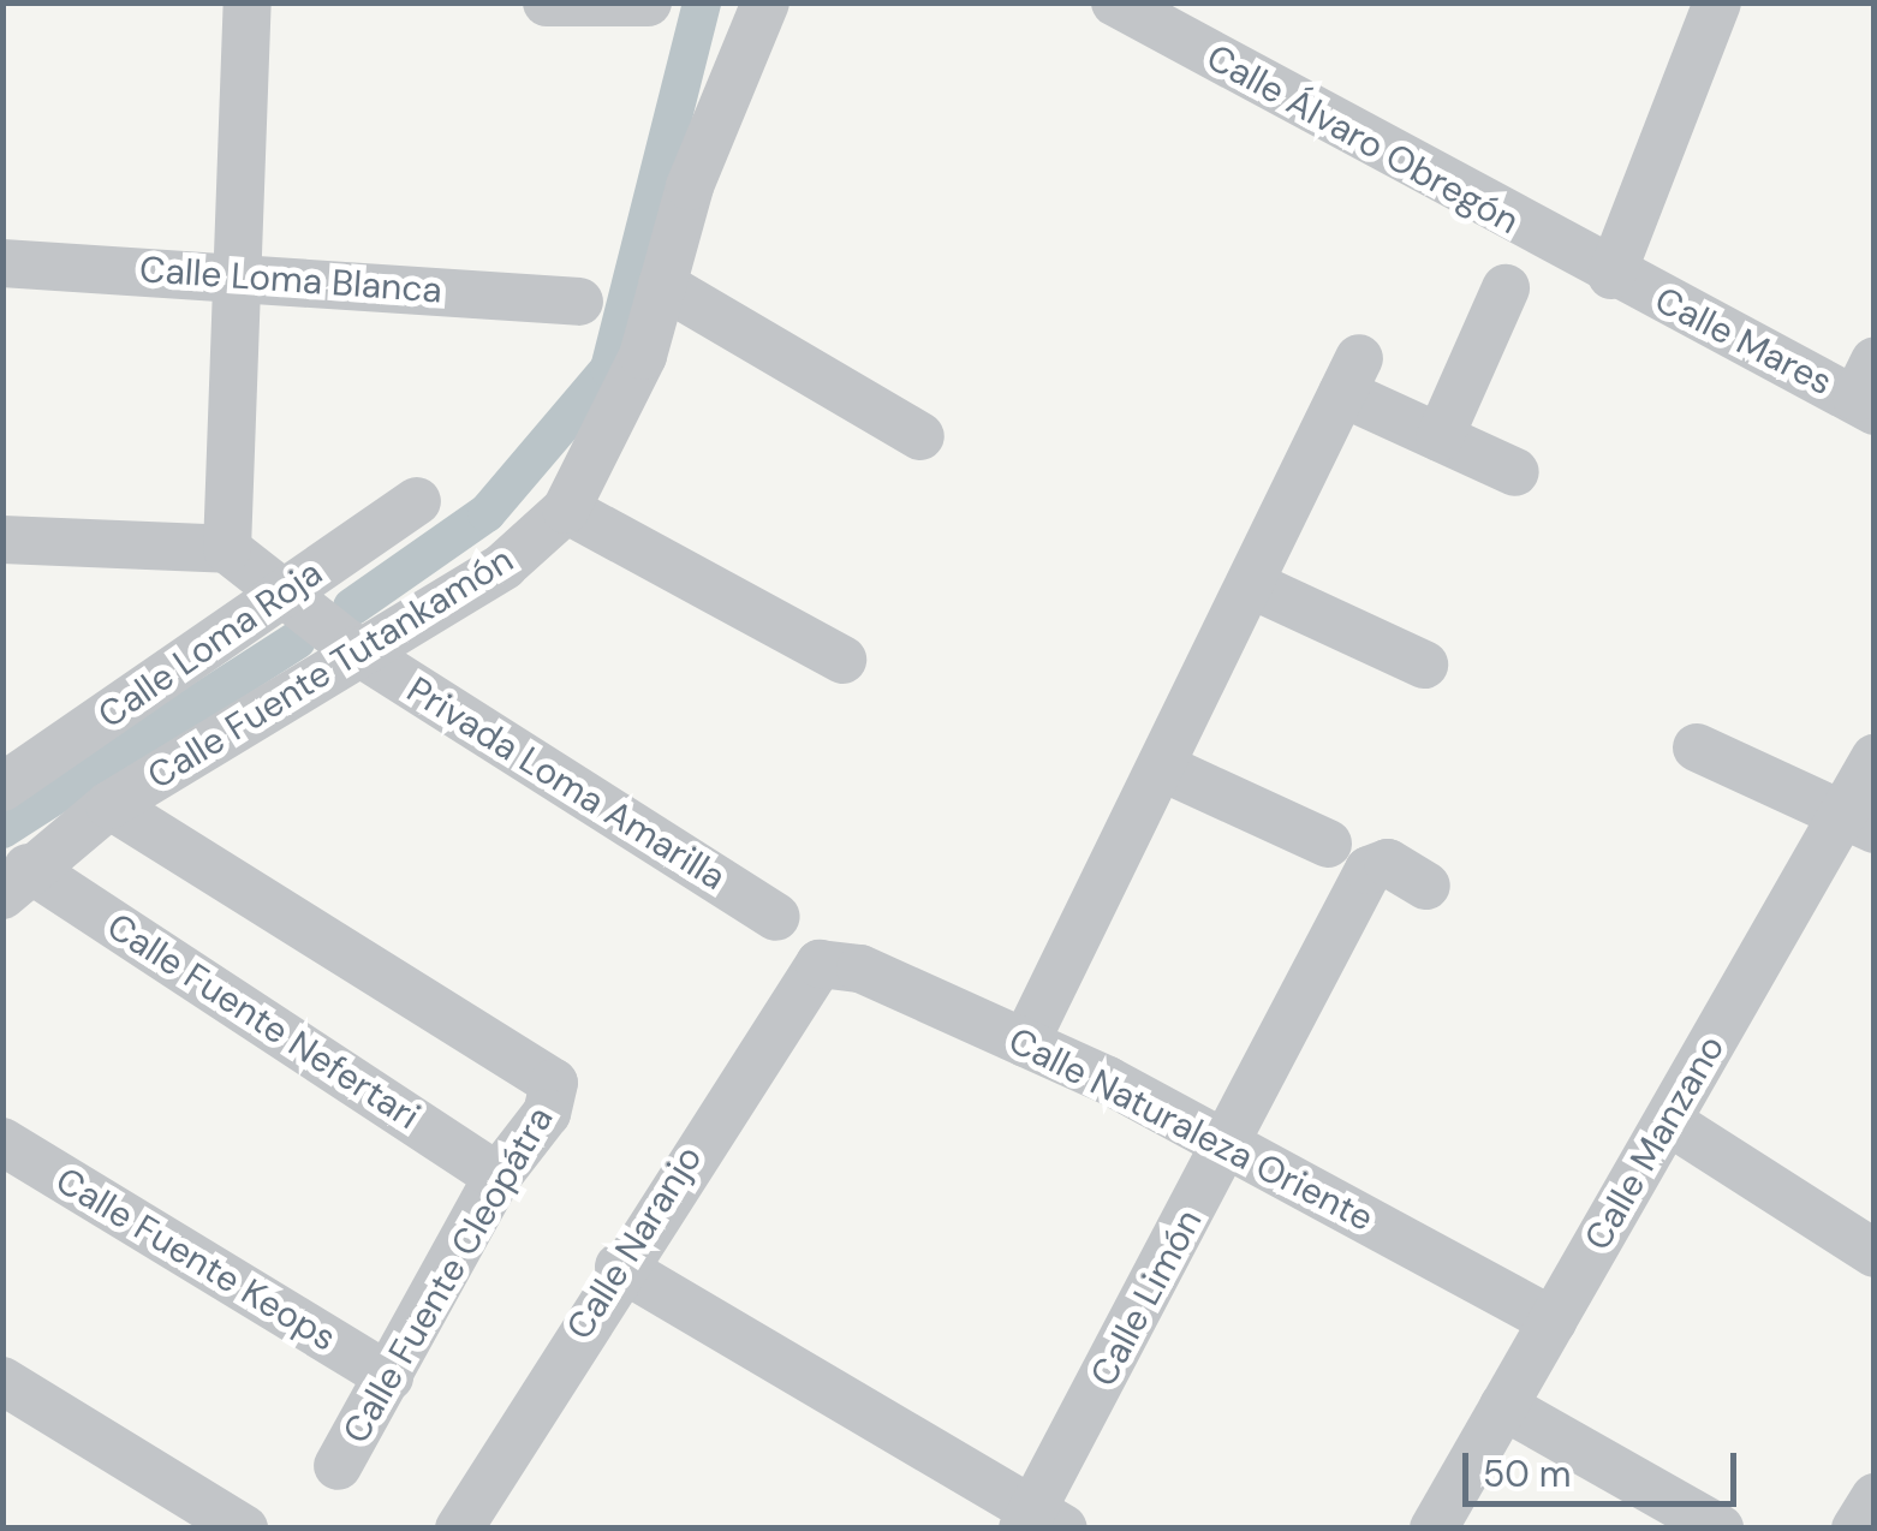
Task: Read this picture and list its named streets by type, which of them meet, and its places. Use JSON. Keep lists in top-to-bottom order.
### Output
{
  "streets": {
    "street": [
      "Calle Álvaro Obregón",
      "Calle Loma Blanca",
      "Calle Mares",
      "Calle Loma Roja",
      "Calle Fuente Tutankamón",
      "Privada Loma Amarilla",
      "Calle Fuente Nefertari",
      "Calle Naturaleza Oriente",
      "Calle Manzano",
      "Calle Naranjo",
      "Calle Fuente Keops",
      "Calle Fuente Cleopátra",
      "Calle Limón"
    ]
  },
  "crossings": [
    ["Calle Álvaro Obregón", "Calle Mares"],
    ["Calle Loma Roja", "Privada Loma Amarilla"],
    ["Calle Fuente Tutankamón", "Privada Loma Amarilla"],
    ["Calle Fuente Tutankamón", "Calle Fuente Nefertari"],
    ["Calle Fuente Tutankamón", "Calle Fuente Cleopátra"],
    ["Calle Fuente Nefertari", "Calle Fuente Cleopátra"],
    ["Calle Naturaleza Oriente", "Calle Manzano"],
    ["Calle Naturaleza Oriente", "Calle Naranjo"],
    ["Calle Naturaleza Oriente", "Calle Limón"],
    ["Calle Fuente Keops", "Calle Fuente Cleopátra"]
  ],
  "scale_bar": "50 m"
}
